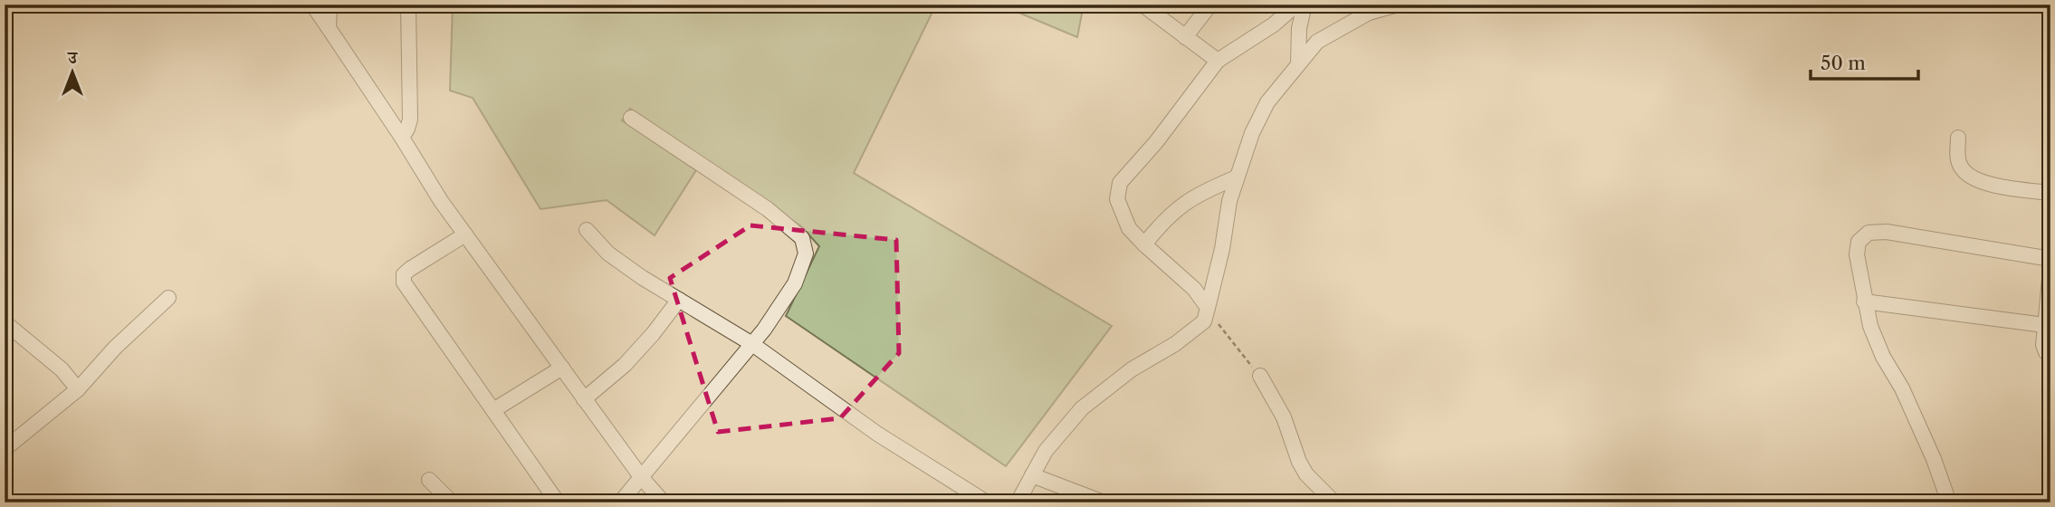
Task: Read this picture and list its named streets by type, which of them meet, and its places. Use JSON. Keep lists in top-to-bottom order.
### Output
{
  "scale_bar": "50 m",
  "north": "top"
}
